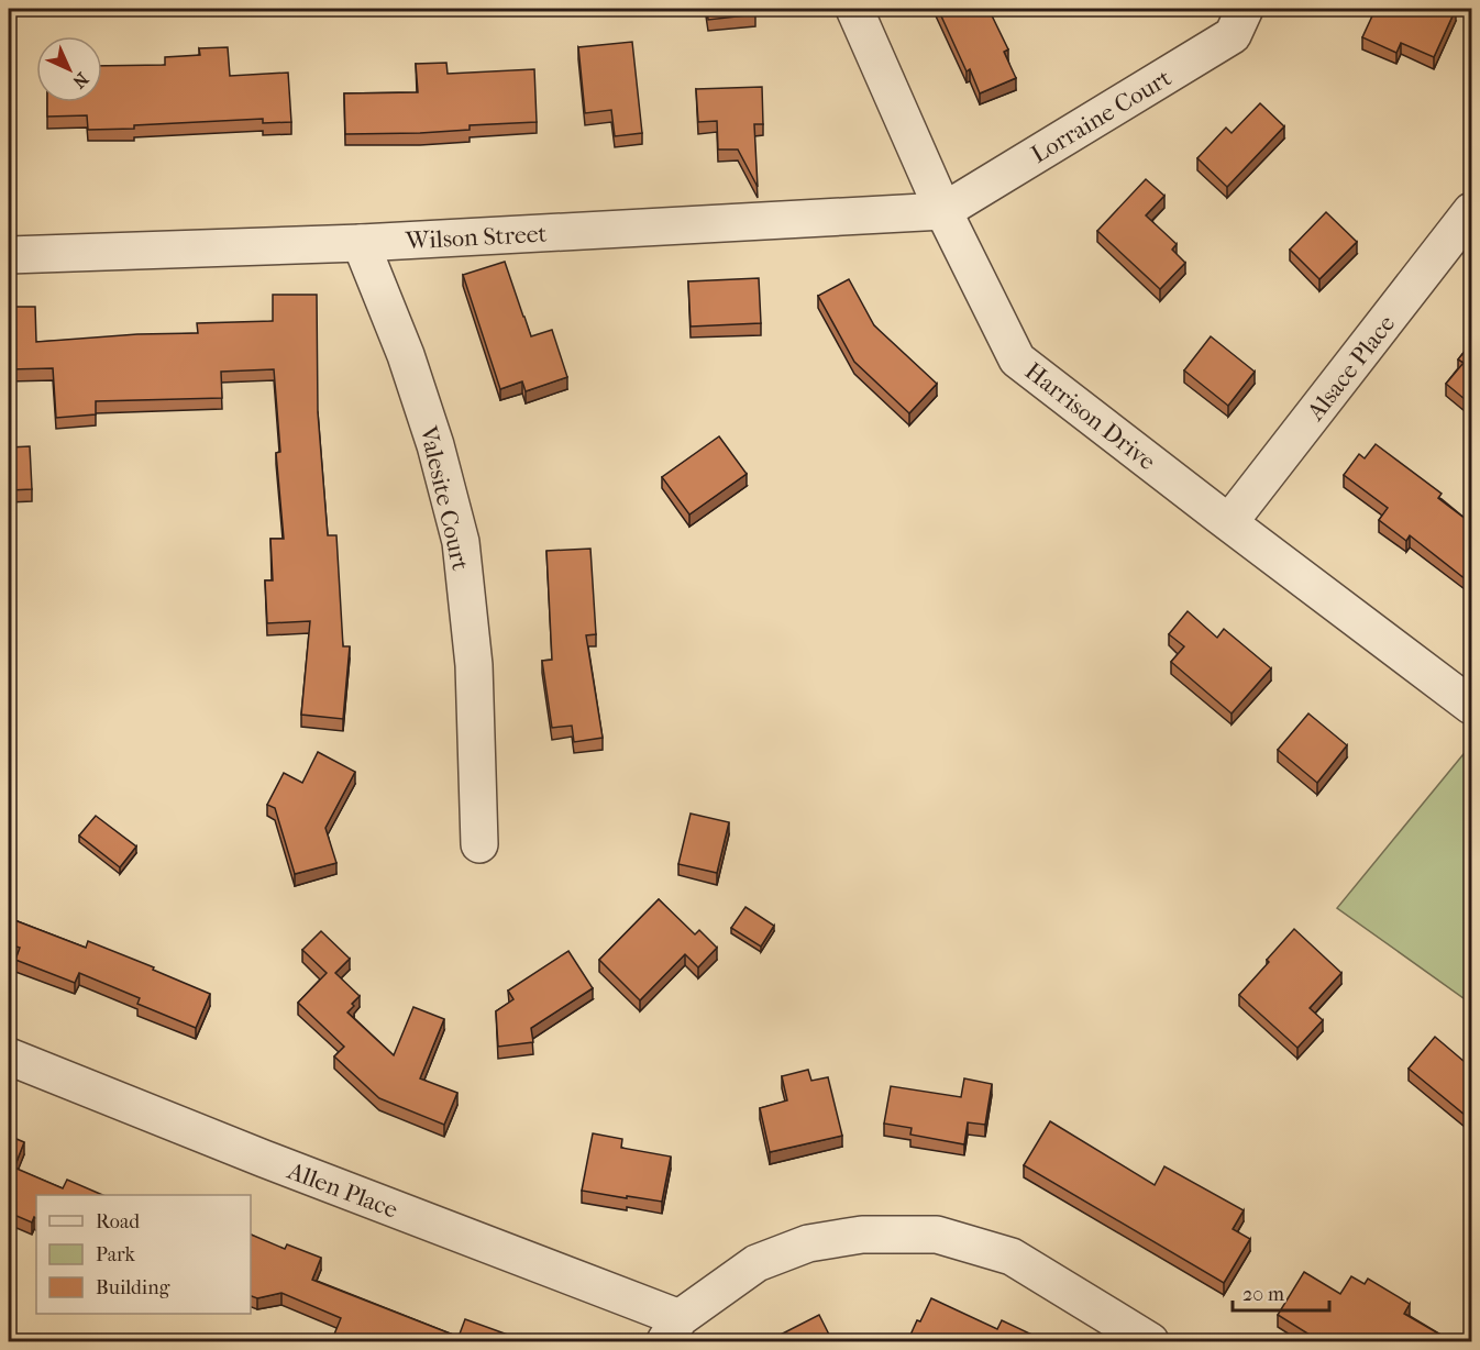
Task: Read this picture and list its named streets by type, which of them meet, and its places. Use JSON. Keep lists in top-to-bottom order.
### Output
{
  "streets": {
    "street": [
      "Lorraine Court",
      "Wilson Street",
      "Alsace Place",
      "Harrison Drive",
      "Valesite Court",
      "Allen Place"
    ]
  },
  "crossings": [
    ["Lorraine Court", "Wilson Street"],
    ["Lorraine Court", "Harrison Drive"],
    ["Wilson Street", "Harrison Drive"],
    ["Wilson Street", "Valesite Court"],
    ["Alsace Place", "Harrison Drive"]
  ],
  "legend": ["Road", "Park", "Building"],
  "scale_bar": "20 m",
  "north": "bottom right"
}
